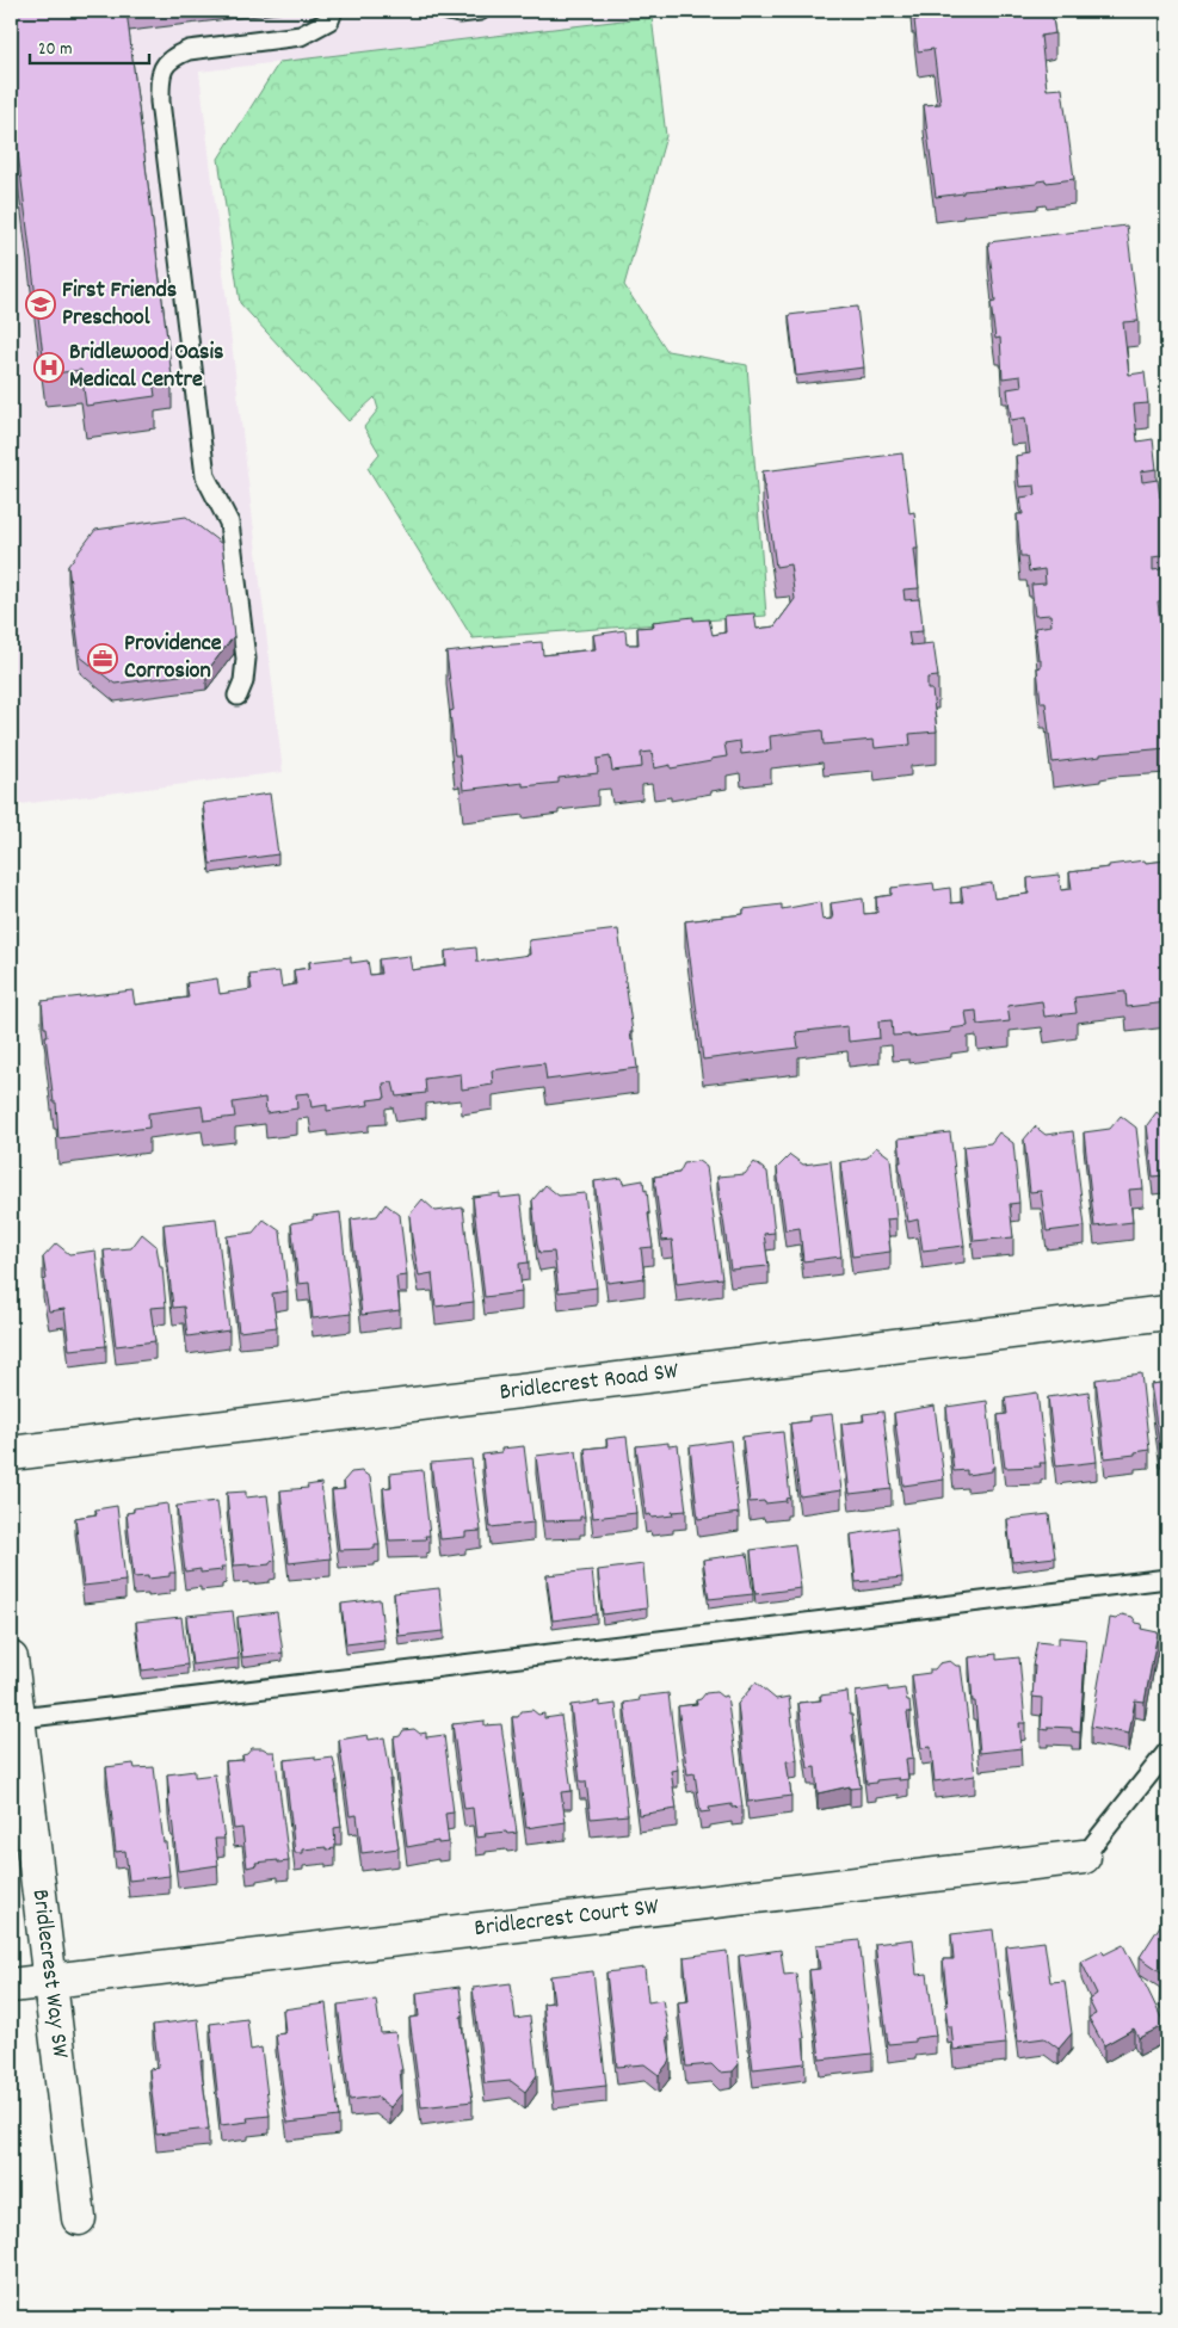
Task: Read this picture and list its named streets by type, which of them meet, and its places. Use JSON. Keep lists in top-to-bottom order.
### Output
{
  "streets": {
    "street": ["Bridlecrest Road SW", "Bridlecrest Court SW", "Bridlecrest Way SW"]
  },
  "crossings": [
    ["Bridlecrest Court SW", "Bridlecrest Way SW"]
  ],
  "places": {
    "school or university": ["First Friends Preschool"],
    "hospital": ["Bridlewood Oasis Medical Centre"],
    "office": ["Providence Corrosion"]
  },
  "scale_bar": "20 m"
}
